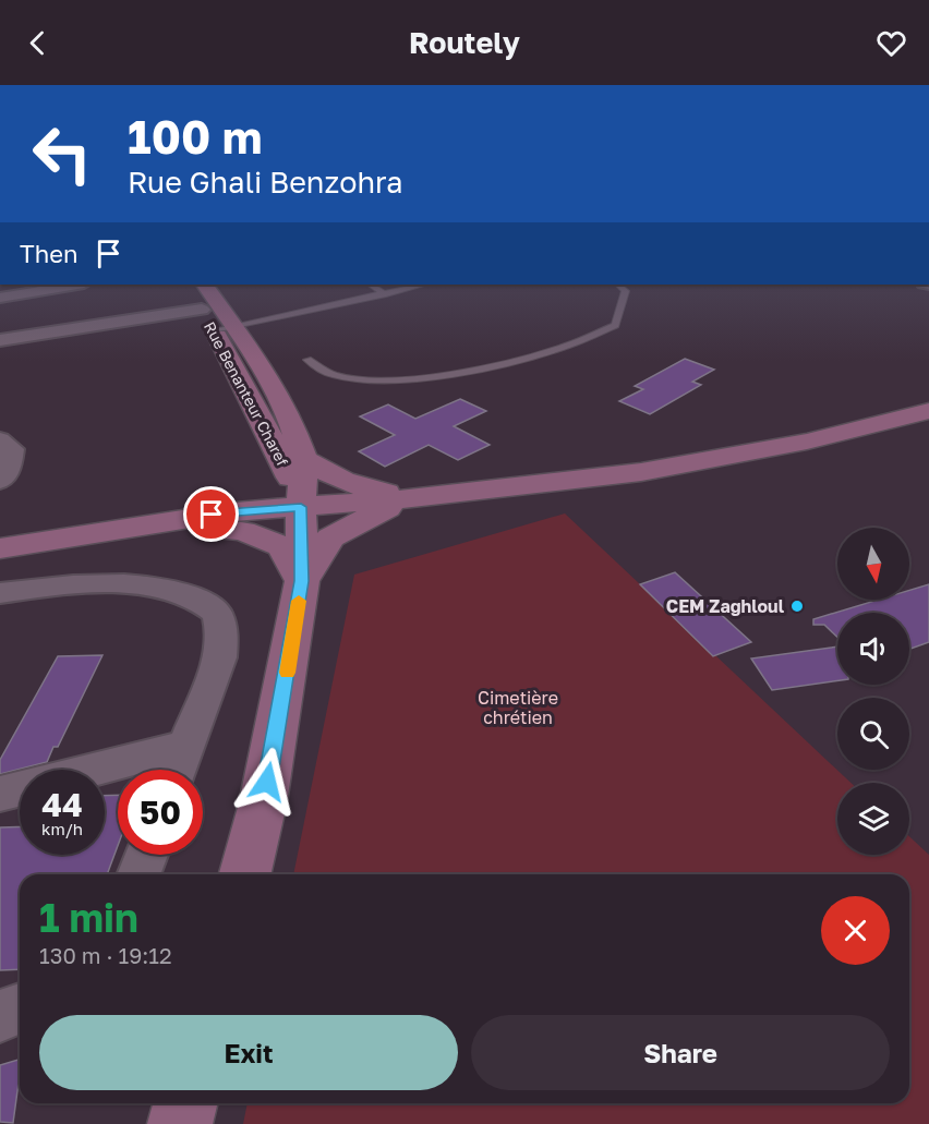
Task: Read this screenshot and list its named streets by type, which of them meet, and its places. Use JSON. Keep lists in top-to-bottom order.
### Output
{
  "streets": {
    "main road": ["Rue Benanteur Charef"]
  },
  "parks": ["Cimetière chrétien"],
  "places": ["CEM Zaghloul"],
  "north": "bottom",
  "page": {
    "header": "Routely",
    "turn": ["100 m", "Rue Ghali Benzohra"],
    "then": "Then",
    "speed": "44 km/h",
    "limit": "50",
    "heading": ["1 min", "130 m · 19:12"],
    "buttons": ["Exit", "Share"]
  }
}
